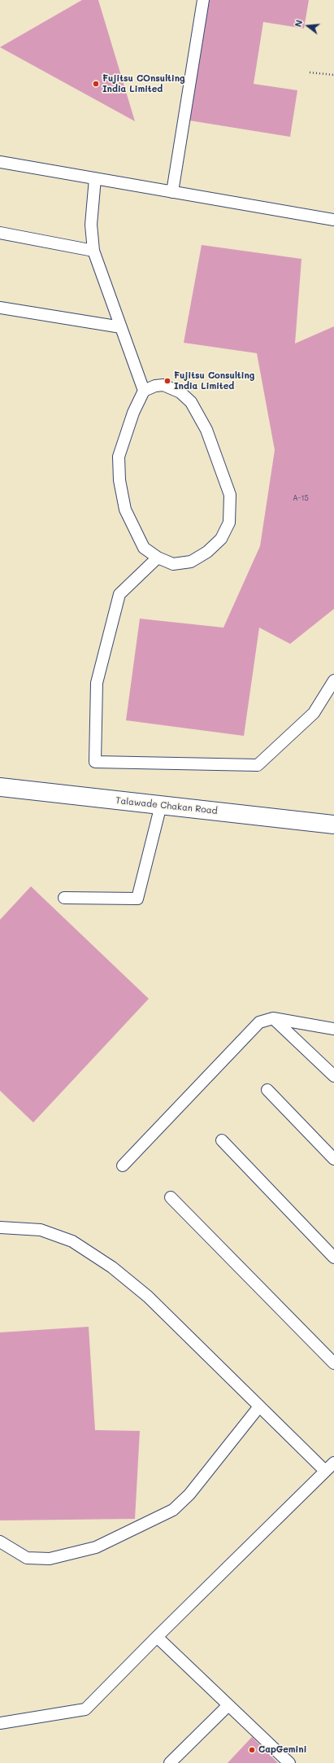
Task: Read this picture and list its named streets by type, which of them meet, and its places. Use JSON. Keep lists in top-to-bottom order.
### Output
{
  "streets": {
    "main road": ["Talawade Chakan Road"]
  },
  "places": ["Fujitsu COnsulting India Limited", "Fujitsu Consulting India Limited", "CapGemini"],
  "house_numbers": ["A-15"],
  "north": "left"
}
